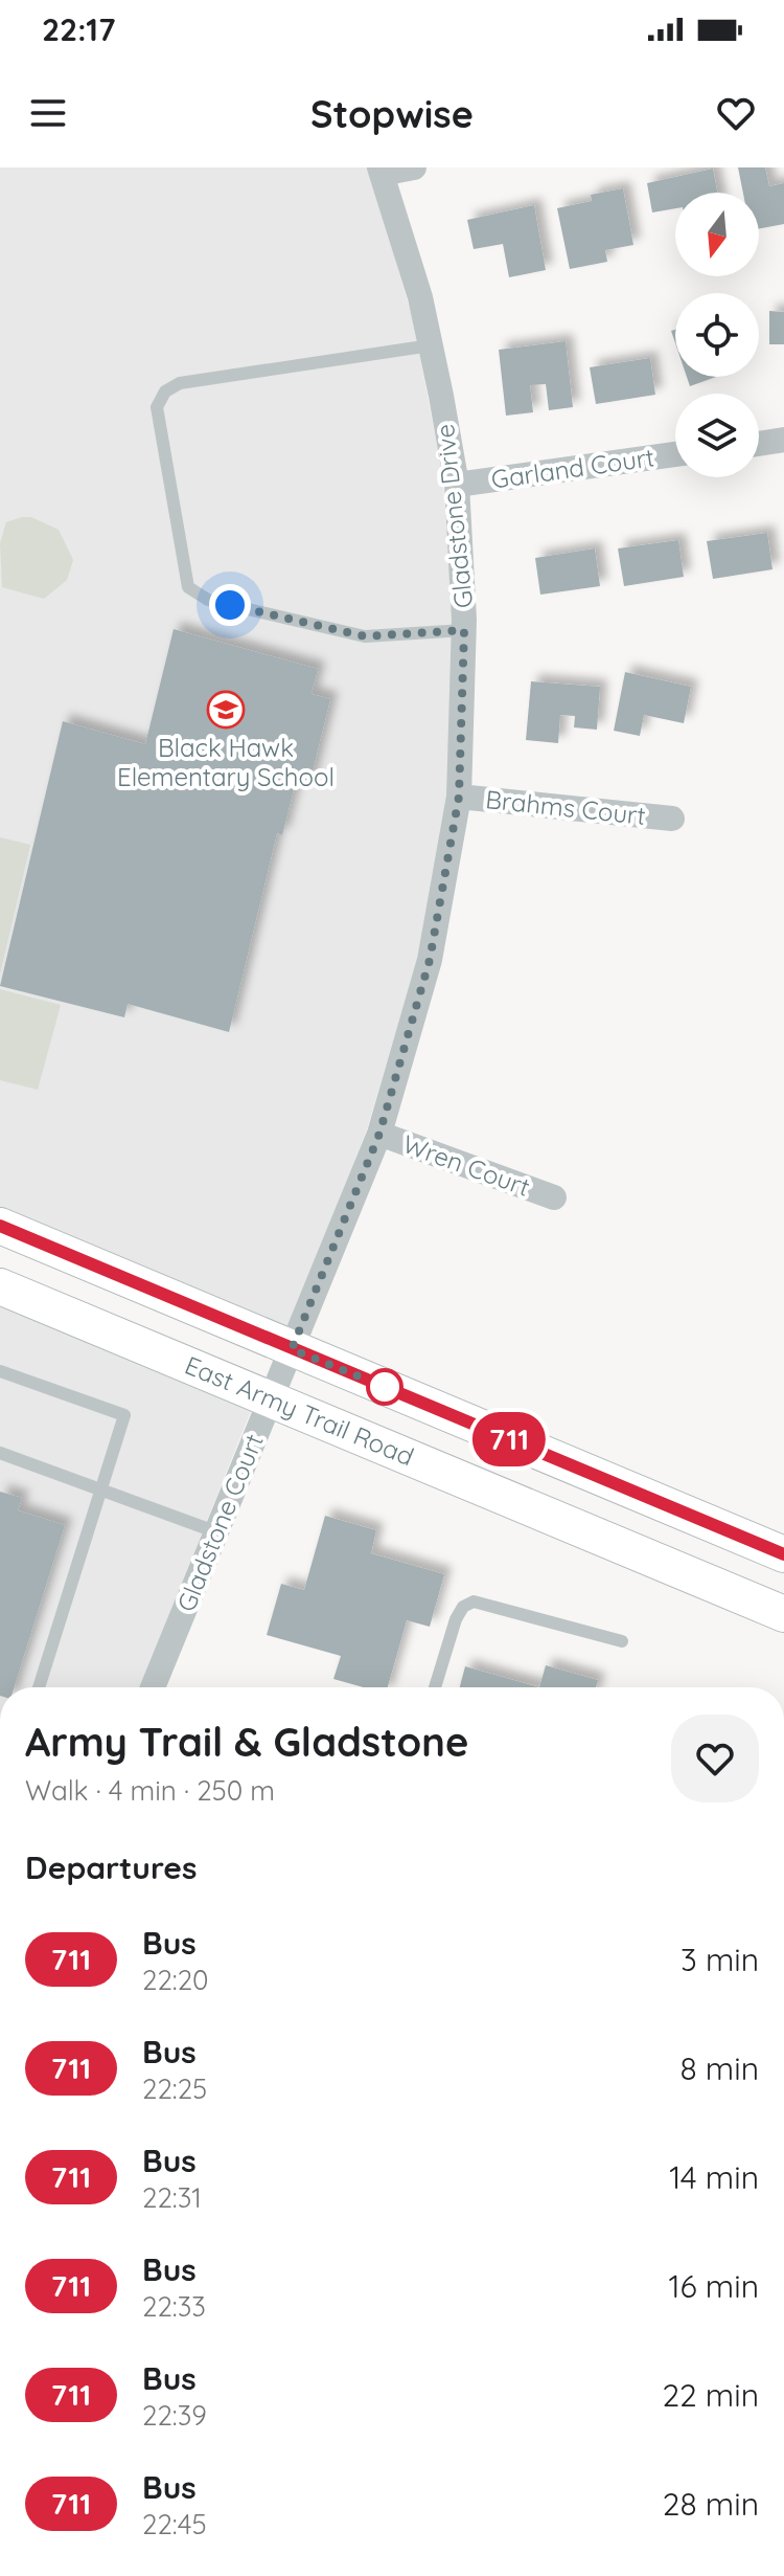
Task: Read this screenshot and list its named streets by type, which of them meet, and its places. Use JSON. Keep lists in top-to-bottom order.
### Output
{
  "streets": {
    "main road": ["East Army Trail Road"],
    "street": [
      "Garland Court",
      "Gladstone Drive",
      "Brahms Court",
      "Wren Court",
      "Gladstone Court"
    ]
  },
  "crossings": [
    ["Garland Court", "Gladstone Drive"],
    ["Gladstone Drive", "Brahms Court"],
    ["Gladstone Drive", "Wren Court"],
    ["Gladstone Drive", "Gladstone Court"],
    ["East Army Trail Road", "Gladstone Court"]
  ],
  "places": {
    "school or university": ["Black Hawk Elementary School"]
  },
  "lines": ["bus line 711"],
  "north": "bottom",
  "page": {
    "status": "22:17",
    "header": "Stopwise",
    "on_map": "711",
    "heading": [
      ["Army Trail & Gladstone", "Walk · 4 min · 250 m"],
      "Departures"
    ],
    "list": [
      {
        "mark": "711",
        "name": "Bus",
        "note": "22:20",
        "value": "3 min"
      },
      {
        "mark": "711",
        "name": "Bus",
        "note": "22:25",
        "value": "8 min"
      },
      {
        "mark": "711",
        "name": "Bus",
        "note": "22:31",
        "value": "14 min"
      },
      {
        "mark": "711",
        "name": "Bus",
        "note": "22:33",
        "value": "16 min"
      },
      {
        "mark": "711",
        "name": "Bus",
        "note": "22:39",
        "value": "22 min"
      },
      {
        "mark": "711",
        "name": "Bus",
        "note": "22:45",
        "value": "28 min"
      }
    ]
  }
}
